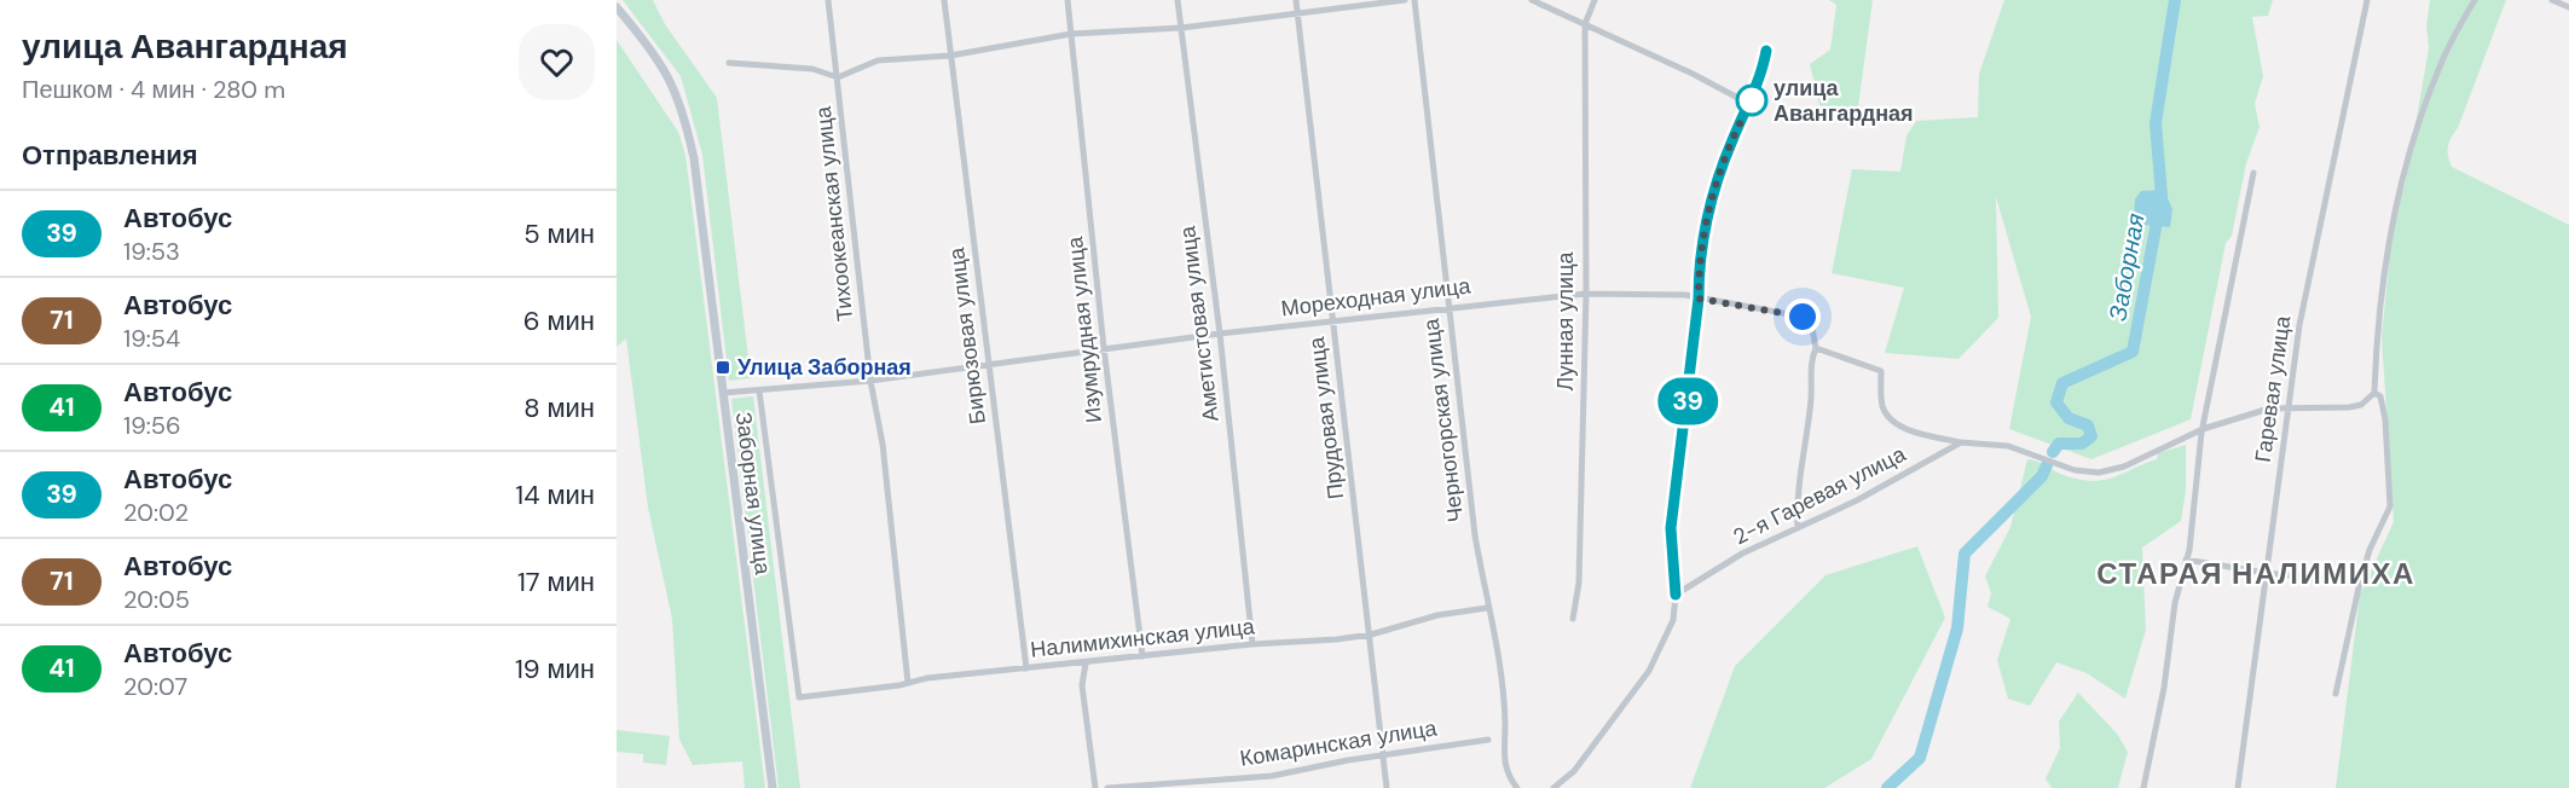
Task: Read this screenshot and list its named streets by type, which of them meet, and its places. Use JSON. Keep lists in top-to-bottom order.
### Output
{
  "streets": {
    "street": [
      "Тихоокеанская улица",
      "Мореходная улица",
      "Лунная улица",
      "Аметистовая улица",
      "Изумрудная улица",
      "Бирюзовая улица",
      "Гаревая улица",
      "Прудовая улица",
      "Черногорская улица",
      "Заборная улица",
      "2-я Гаревая улица",
      "Налимихинская улица",
      "Комаринская улица"
    ]
  },
  "crossings": [
    ["Тихоокеанская улица", "Мореходная улица"],
    ["Тихоокеанская улица", "Налимихинская улица"],
    ["Мореходная улица", "Лунная улица"],
    ["Мореходная улица", "Аметистовая улица"],
    ["Мореходная улица", "Изумрудная улица"],
    ["Мореходная улица", "Бирюзовая улица"],
    ["Мореходная улица", "Прудовая улица"],
    ["Мореходная улица", "Черногорская улица"],
    ["Мореходная улица", "Заборная улица"],
    ["Мореходная улица", "Налимихинская улица"],
    ["Аметистовая улица", "Налимихинская улица"],
    ["Изумрудная улица", "Налимихинская улица"],
    ["Бирюзовая улица", "Налимихинская улица"],
    ["Прудовая улица", "Налимихинская улица"],
    ["Прудовая улица", "Комаринская улица"],
    ["Черногорская улица", "Налимихинская улица"]
  ],
  "districts": ["СТАРАЯ НАЛИМИХА"],
  "water": ["Заборная"],
  "places": {
    "other": ["улица Авангардная"],
    "transit": ["Улица Заборная"]
  },
  "lines": ["bus line 39"],
  "page": {
    "heading": [
      ["улица Авангардная", "Пешком · 4 мин · 280 m"],
      "Отправления"
    ],
    "on_map": "39",
    "list": [
      {
        "mark": "39",
        "name": "Автобус",
        "note": "19:53",
        "value": "5 мин"
      },
      {
        "mark": "71",
        "name": "Автобус",
        "note": "19:54",
        "value": "6 мин"
      },
      {
        "mark": "41",
        "name": "Автобус",
        "note": "19:56",
        "value": "8 мин"
      },
      {
        "mark": "39",
        "name": "Автобус",
        "note": "20:02",
        "value": "14 мин"
      },
      {
        "mark": "71",
        "name": "Автобус",
        "note": "20:05",
        "value": "17 мин"
      },
      {
        "mark": "41",
        "name": "Автобус",
        "note": "20:07",
        "value": "19 мин"
      }
    ]
  }
}
